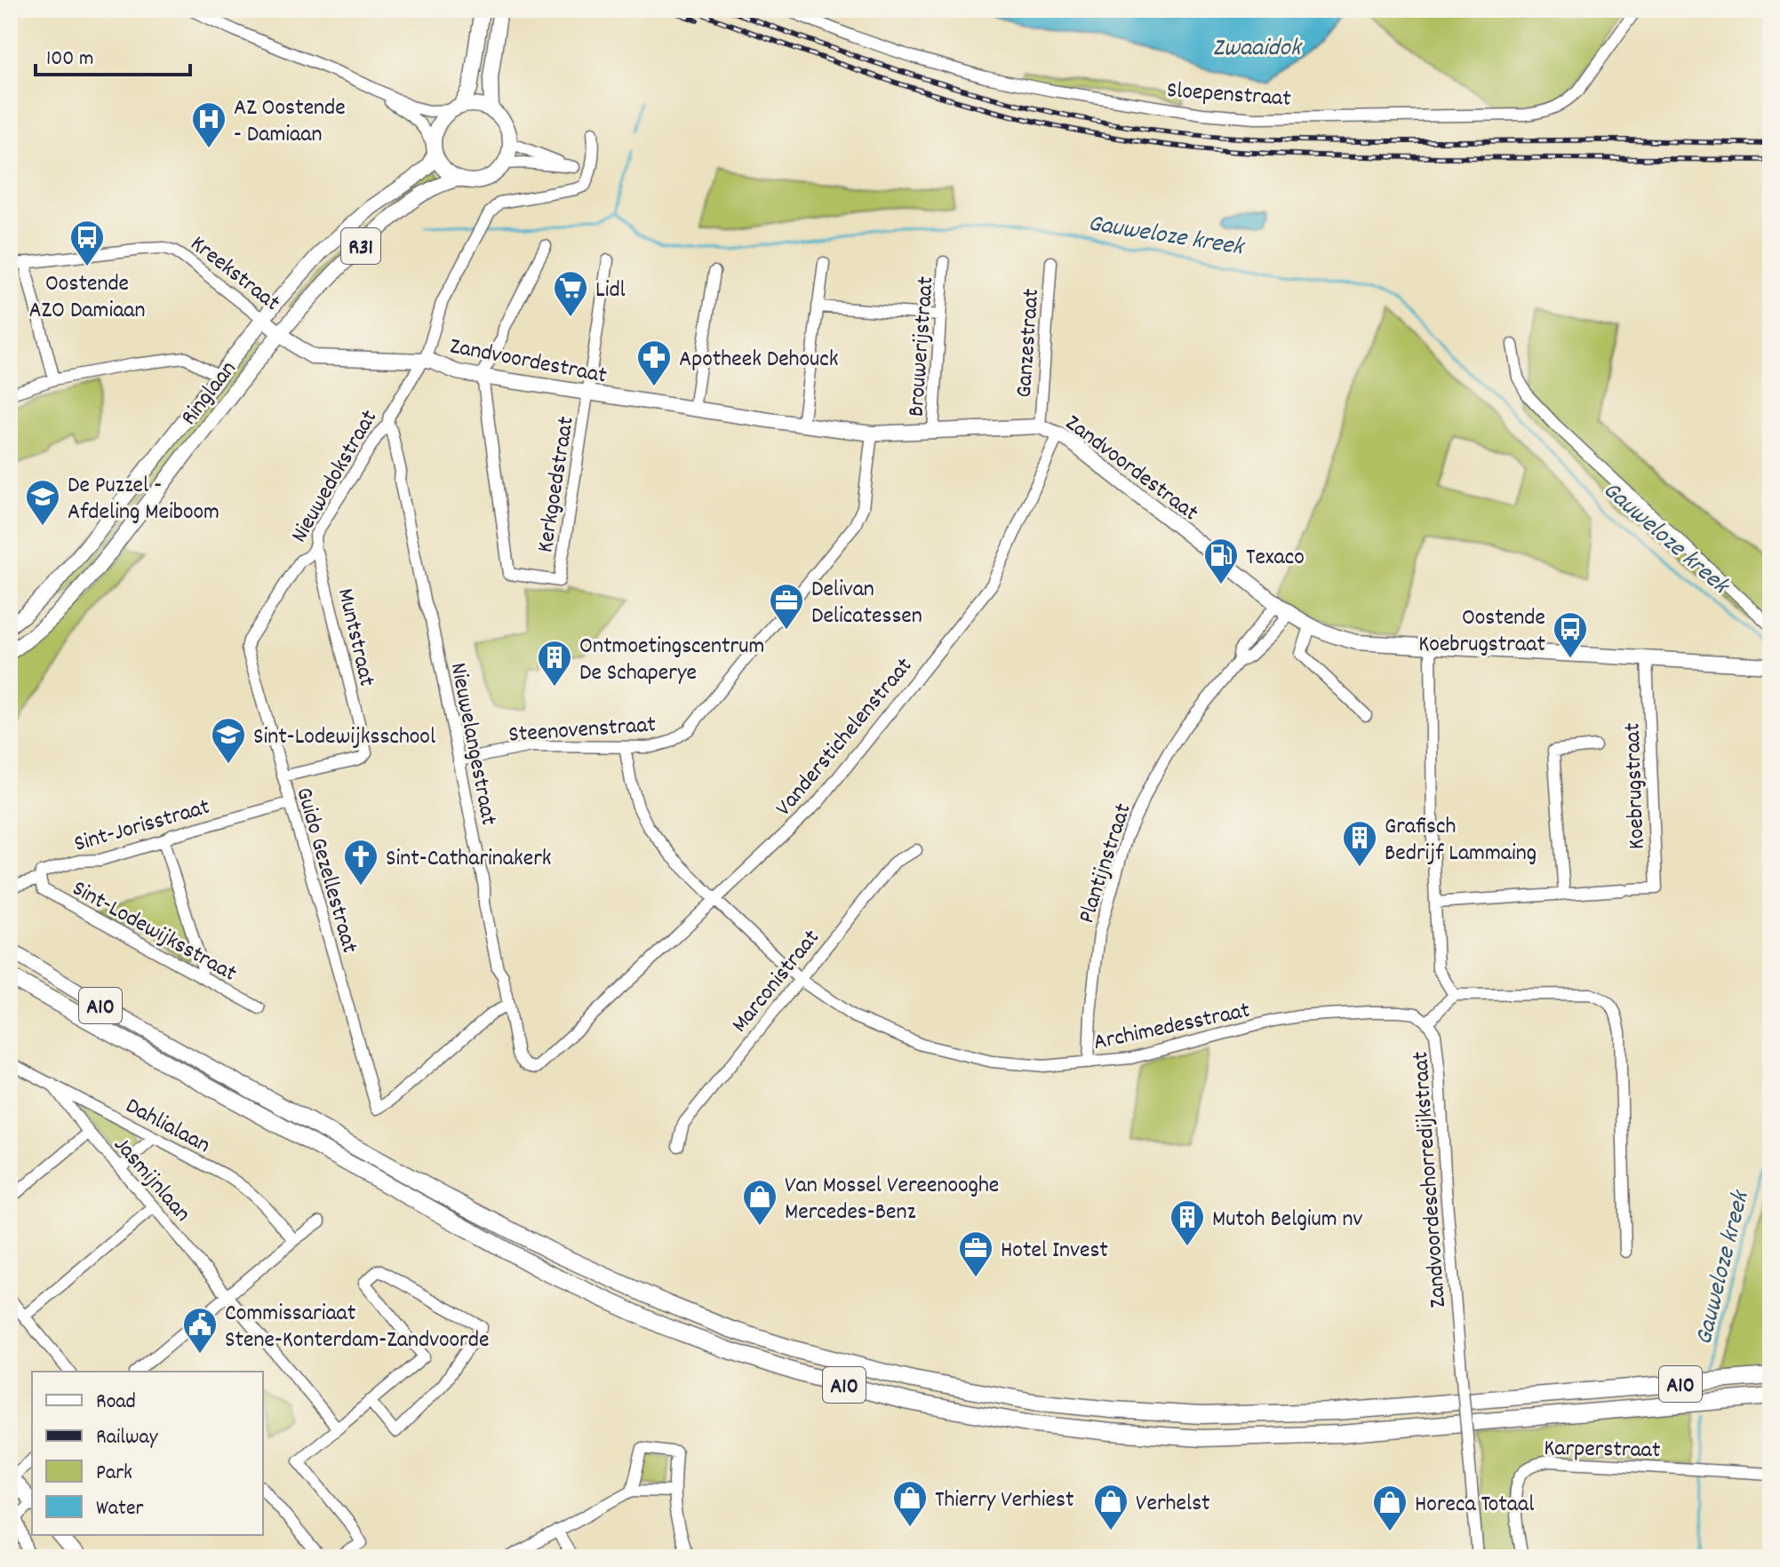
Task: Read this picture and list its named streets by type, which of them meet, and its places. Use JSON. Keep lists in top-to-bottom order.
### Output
{
  "streets": {
    "highway": ["A10"],
    "main road": [
      "R31",
      "Kreekstraat",
      "Zandvoordestraat",
      "Ringlaan"
    ],
    "street": [
      "Sloepenstraat",
      "Ganzestraat",
      "Brouwerijstraat",
      "Nieuwedokstraat",
      "Kerkgoedstraat",
      "Muntstraat",
      "Steenovenstraat",
      "Vanderstichelenstraat",
      "Nieuwelangestraat",
      "Koebrugstraat",
      "Sint-Jorisstraat",
      "Plantijnstraat",
      "Guido Gezellestraat",
      "Sint-Lodewijksstraat",
      "Marconistraat",
      "Archimedesstraat",
      "Dahlialaan",
      "Jasmijnlaan",
      "Zandvoordeschorredijkstraat",
      "Karperstraat"
    ]
  },
  "crossings": [
    ["R31", "Ringlaan"],
    ["Kreekstraat", "Zandvoordestraat"],
    ["Kreekstraat", "Ringlaan"],
    ["Ganzestraat", "Zandvoordestraat"],
    ["Brouwerijstraat", "Zandvoordestraat"],
    ["Zandvoordestraat", "Ringlaan"],
    ["Zandvoordestraat", "Nieuwedokstraat"],
    ["Zandvoordestraat", "Kerkgoedstraat"],
    ["Zandvoordestraat", "Steenovenstraat"],
    ["Zandvoordestraat", "Vanderstichelenstraat"],
    ["Zandvoordestraat", "Koebrugstraat"],
    ["Zandvoordestraat", "Plantijnstraat"],
    ["Nieuwedokstraat", "Muntstraat"],
    ["Nieuwedokstraat", "Nieuwelangestraat"],
    ["Nieuwedokstraat", "Guido Gezellestraat"],
    ["Muntstraat", "Guido Gezellestraat"],
    ["Steenovenstraat", "Nieuwelangestraat"],
    ["Steenovenstraat", "Archimedesstraat"],
    ["Vanderstichelenstraat", "Nieuwelangestraat"],
    ["Vanderstichelenstraat", "Archimedesstraat"],
    ["Nieuwelangestraat", "Guido Gezellestraat"],
    ["Sint-Jorisstraat", "Guido Gezellestraat"],
    ["Sint-Jorisstraat", "Sint-Lodewijksstraat"],
    ["Plantijnstraat", "Archimedesstraat"],
    ["Marconistraat", "Archimedesstraat"],
    ["Archimedesstraat", "Zandvoordeschorredijkstraat"],
    ["Dahlialaan", "Jasmijnlaan"]
  ],
  "water": ["Zwaaidok", "Gauweloze kreek"],
  "places": {
    "hospital": ["AZ Oostende - Damiaan"],
    "bus stop": ["Oostende AZO Damiaan", "Oostende Koebrugstraat"],
    "supermarket": ["Lidl"],
    "pharmacy": ["Apotheek Dehouck"],
    "school or university": ["De Puzzel - Afdeling Meiboom", "Sint-Lodewijksschool"],
    "fuel station": ["Texaco"],
    "office": ["Delivan Delicatessen", "Hotel Invest"],
    "building": ["Ontmoetingscentrum De Schaperye", "Grafisch Bedrijf Lammaing", "Mutoh Belgium nv"],
    "church": ["Sint-Catharinakerk"],
    "shop": [
      "Van Mossel Vereenooghe Mercedes-Benz",
      "Thierry Verhiest",
      "Verhelst",
      "Horeca Totaal"
    ],
    "public building": ["Commissariaat Stene-Konterdam-Zandvoorde"]
  },
  "legend": [
    "Road",
    "Railway",
    "Park",
    "Water"
  ],
  "scale_bar": "100 m"
}
